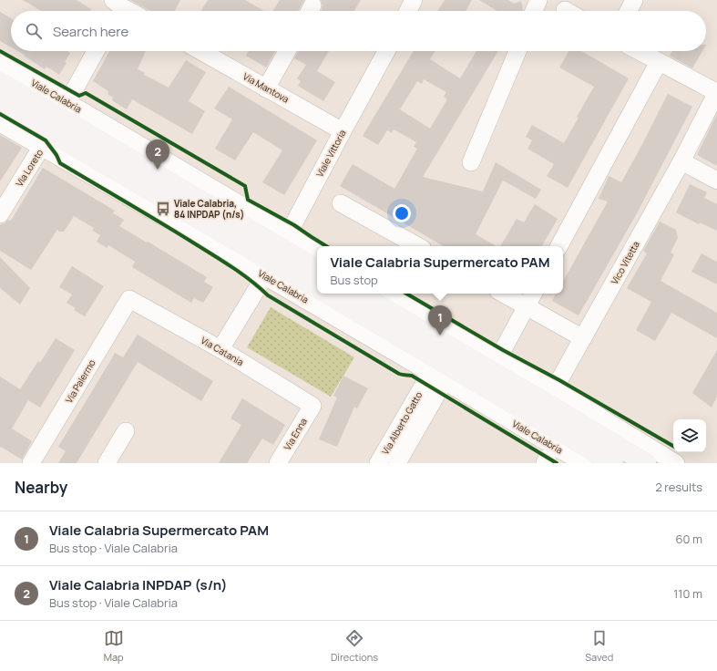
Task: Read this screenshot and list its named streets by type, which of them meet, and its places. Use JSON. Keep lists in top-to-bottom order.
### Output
{
  "streets": {
    "main road": ["Viale Calabria"],
    "street": [
      "Via Mantova",
      "Viale Vittoria",
      "Via Loreto",
      "Vico Vitetta",
      "Via Catania",
      "Via Palermo",
      "Via Alberto Gatto",
      "Via Enna"
    ]
  },
  "crossings": [
    ["Via Mantova", "Viale Vittoria"],
    ["Viale Calabria", "Viale Vittoria"],
    ["Viale Calabria", "Via Loreto"],
    ["Viale Calabria", "Vico Vitetta"],
    ["Viale Calabria", "Via Alberto Gatto"],
    ["Viale Vittoria", "Via Catania"],
    ["Via Catania", "Via Palermo"],
    ["Via Catania", "Via Enna"]
  ],
  "places": {
    "bus stop": ["Viale Calabria, 84 INPDAP (n/s)"]
  },
  "page": {
    "search": "Search here",
    "pins": ["2", "1"],
    "popup": ["Viale Calabria Supermercato PAM", "Bus stop"],
    "heading": ["Nearby", "2 results"],
    "list": [
      {
        "mark": "1",
        "name": "Viale Calabria Supermercato PAM",
        "note": "Bus stop · Viale Calabria",
        "value": "60 m"
      },
      {
        "mark": "2",
        "name": "Viale Calabria INPDAP (s/n)",
        "note": "Bus stop · Viale Calabria",
        "value": "110 m"
      }
    ],
    "nav": ["Map", "Directions", "Saved"]
  }
}
